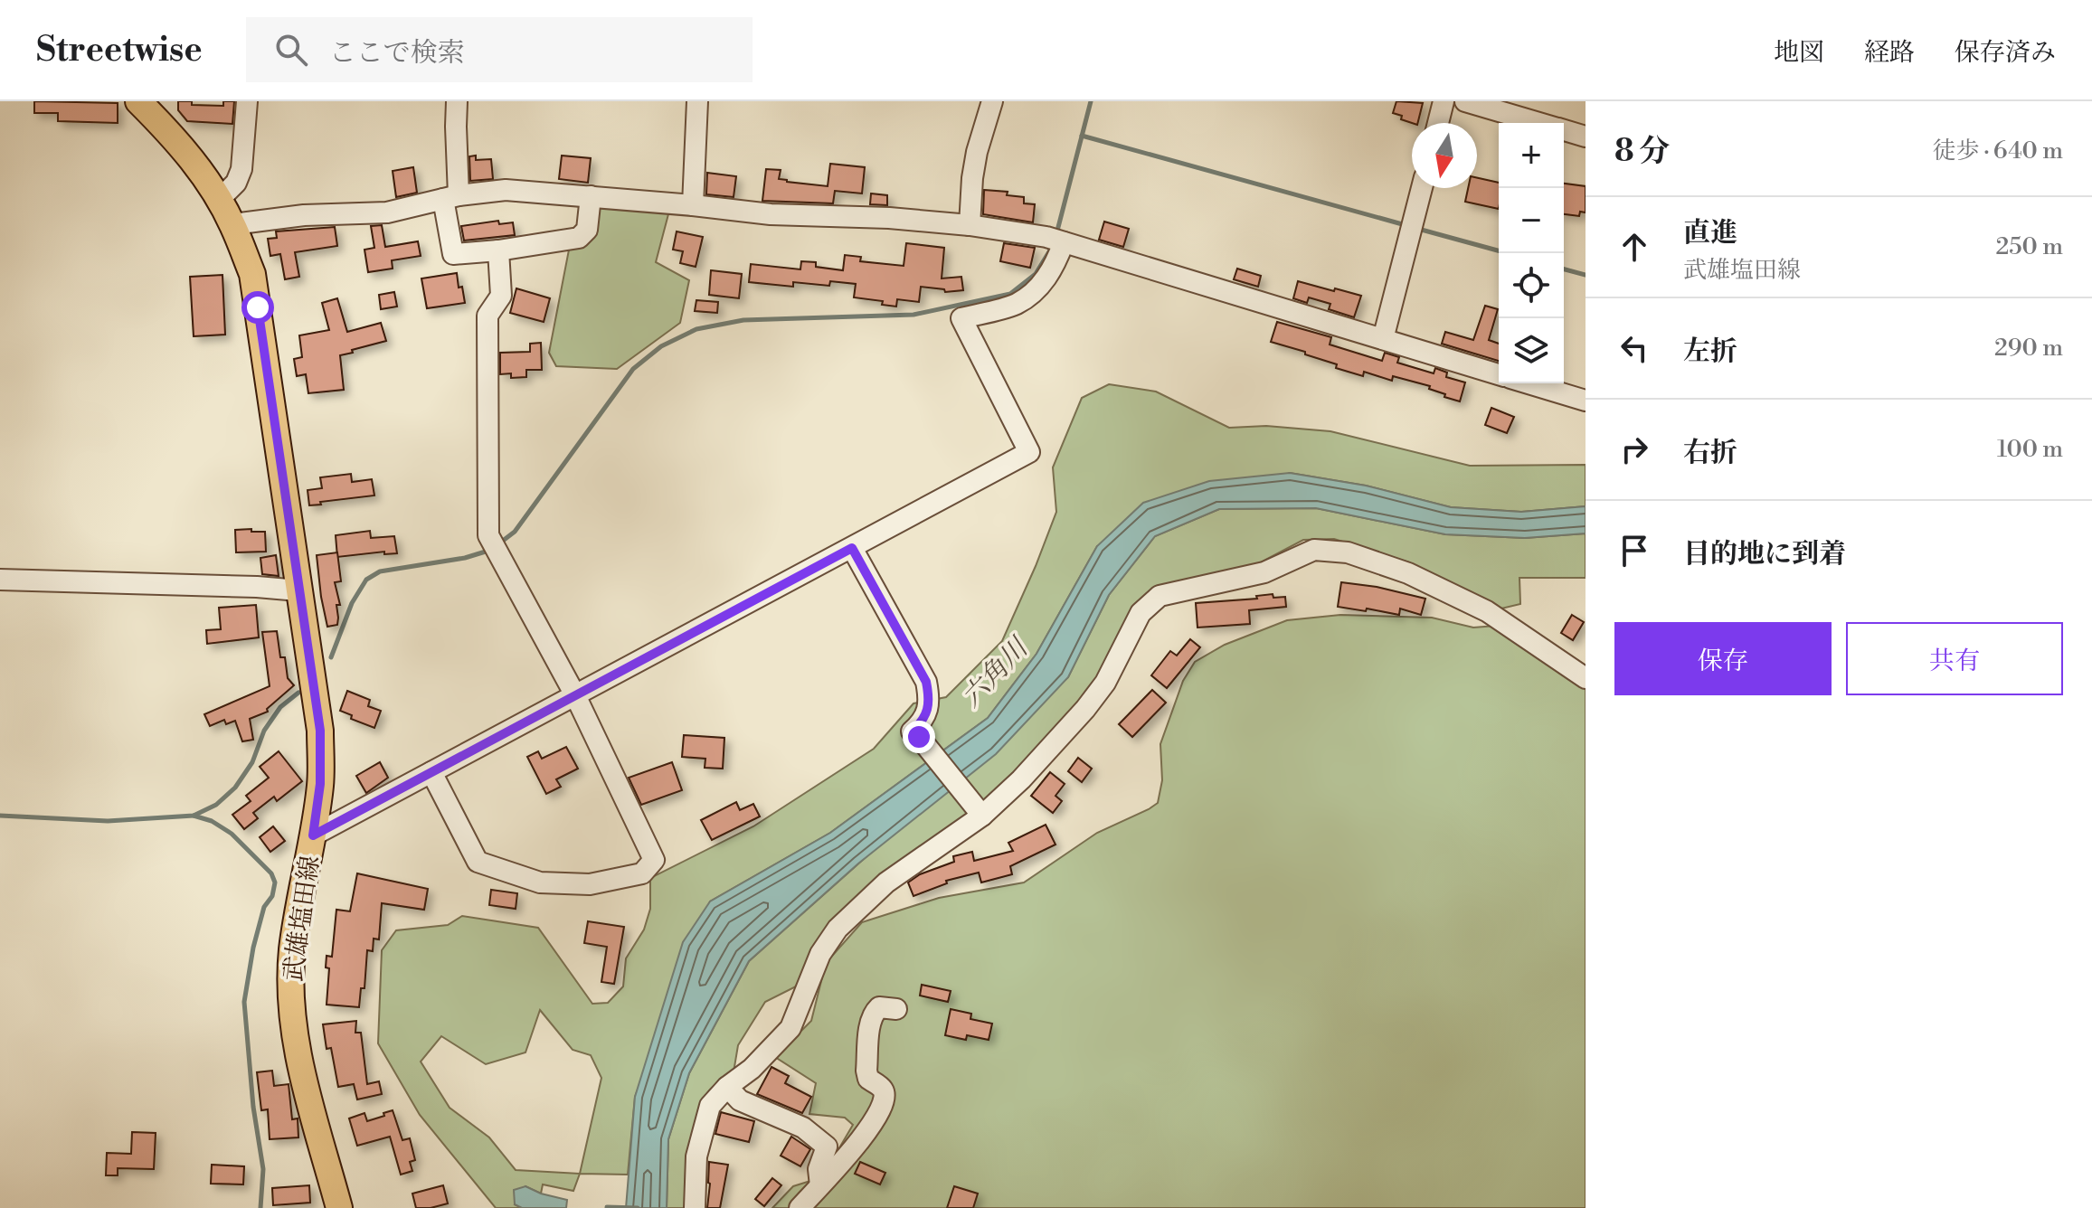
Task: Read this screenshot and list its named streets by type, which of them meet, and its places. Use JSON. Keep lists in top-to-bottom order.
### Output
{
  "streets": {
    "main road": ["武雄塩田線"]
  },
  "water": ["六角川"],
  "north": "bottom",
  "page": {
    "header": "Streetwise",
    "search": "ここで検索",
    "nav": ["地図", "経路", "保存済み"],
    "heading": ["8 分", "徒歩 · 640 m"],
    "map_buttons": ["+", "−"],
    "list": [
      ["直進", "武雄塩田線", "250 m"],
      ["左折", "290 m"],
      ["右折", "100 m"],
      "目的地に到着"
    ],
    "buttons": ["保存", "共有"]
  }
}
